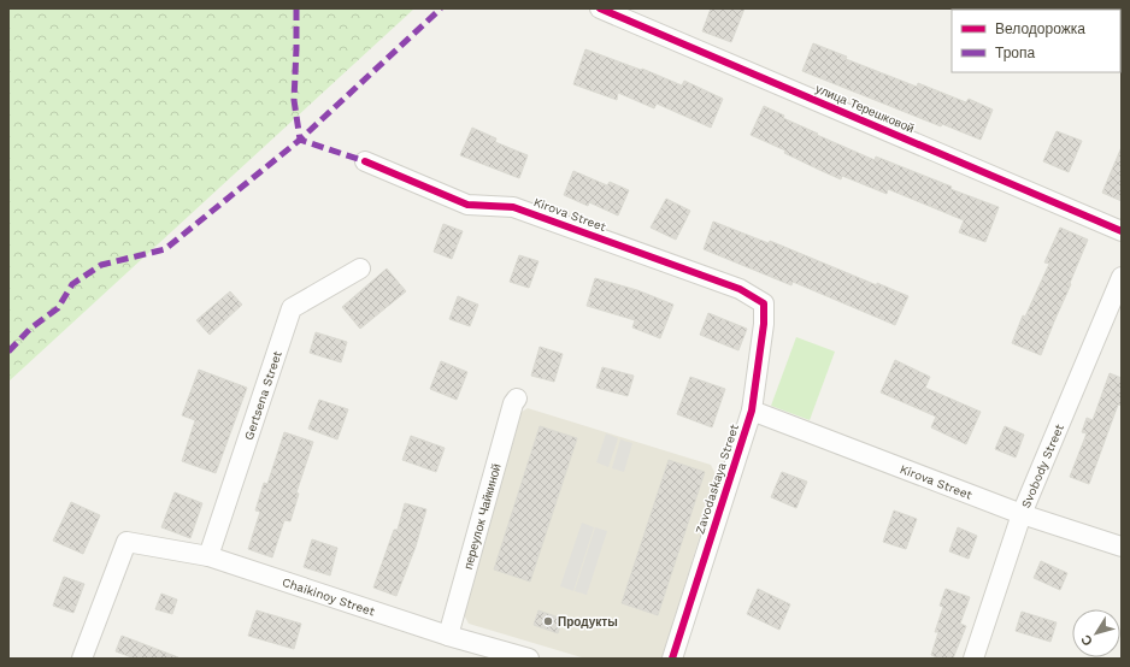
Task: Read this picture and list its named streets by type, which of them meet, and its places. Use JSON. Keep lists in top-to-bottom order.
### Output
{
  "streets": {
    "street": [
      "улица Терешковой",
      "Kirova Street",
      "Gertsena Street",
      "Svobody Street",
      "Zavodaskaya Street",
      "переулок Чайкиной",
      "Chaikinoy Street"
    ]
  },
  "crossings": [
    ["Kirova Street", "Svobody Street"],
    ["Kirova Street", "Zavodaskaya Street"],
    ["Gertsena Street", "Chaikinoy Street"],
    ["переулок Чайкиной", "Chaikinoy Street"]
  ],
  "places": ["Продукты"],
  "legend": ["Велодорожка", "Тропа"],
  "north": "bottom left"
}
